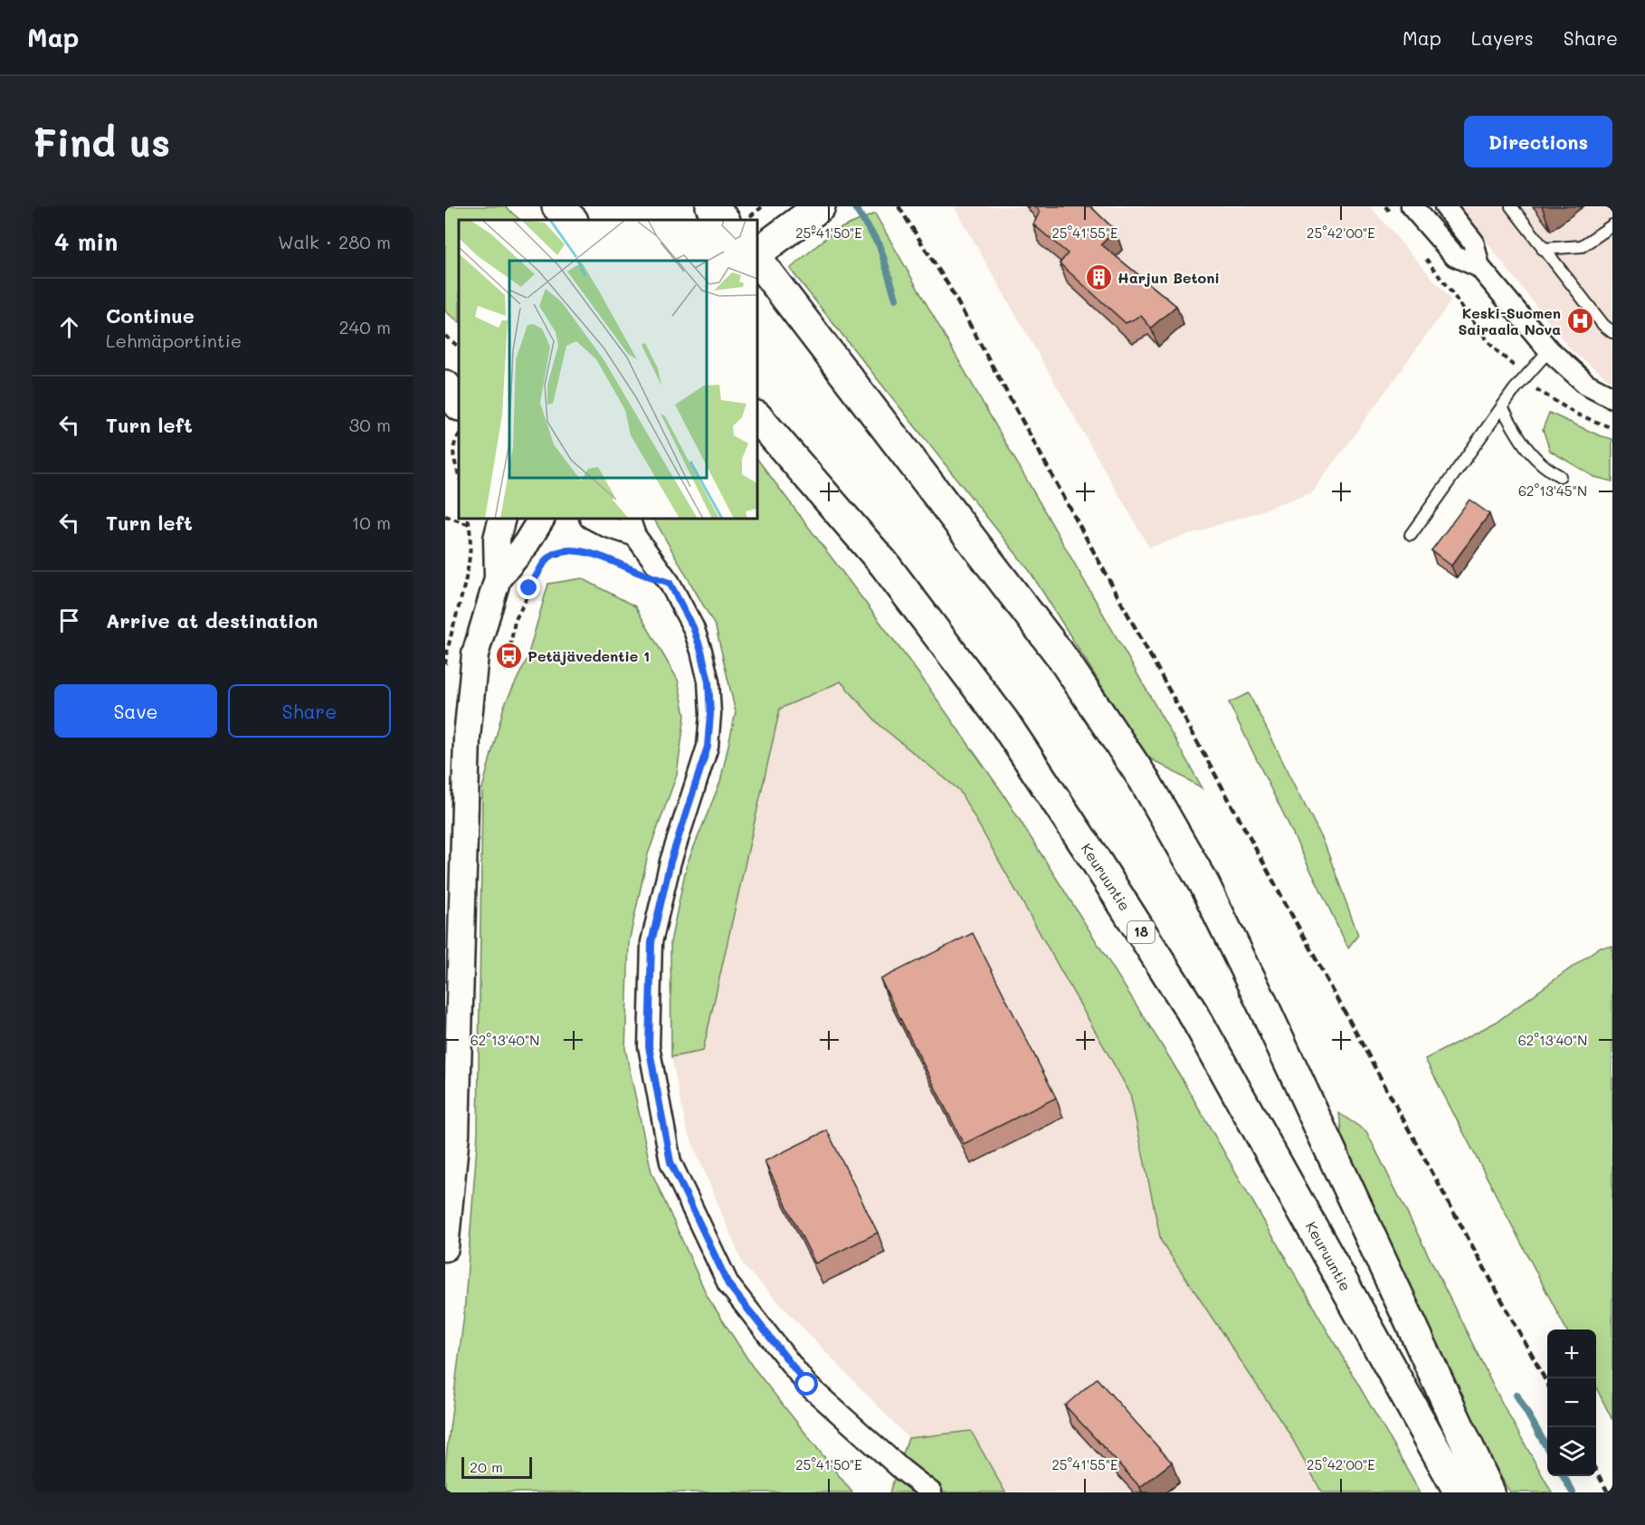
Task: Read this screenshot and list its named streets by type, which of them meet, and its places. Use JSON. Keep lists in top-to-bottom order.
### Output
{
  "streets": {
    "main road": ["Keuruuntie", "18"]
  },
  "places": {
    "building": ["Harjun Betoni"],
    "hospital": ["Keski-Suomen Sairaala Nova"],
    "bus stop": ["Petäjävedentie 1"]
  },
  "scale_bar": "20 m",
  "page": {
    "header": "Map",
    "nav": ["Map", "Layers", "Share"],
    "buttons": [
      "Directions",
      ["Save", "Share"]
    ],
    "title": "Find us",
    "heading": ["4 min", "Walk · 280 m"],
    "list": [
      ["Continue", "Lehmäportintie", "240 m"],
      ["Turn left", "30 m"],
      ["Turn left", "10 m"],
      "Arrive at destination"
    ],
    "map_buttons": ["+", "−"],
    "scale": "20 m"
  },
  "coordinates": [
    "25°41'50\"E",
    "25°41'55\"E",
    "25°42'00\"E",
    "62°13'45\"N",
    "62°13'40\"N"
  ]
}
